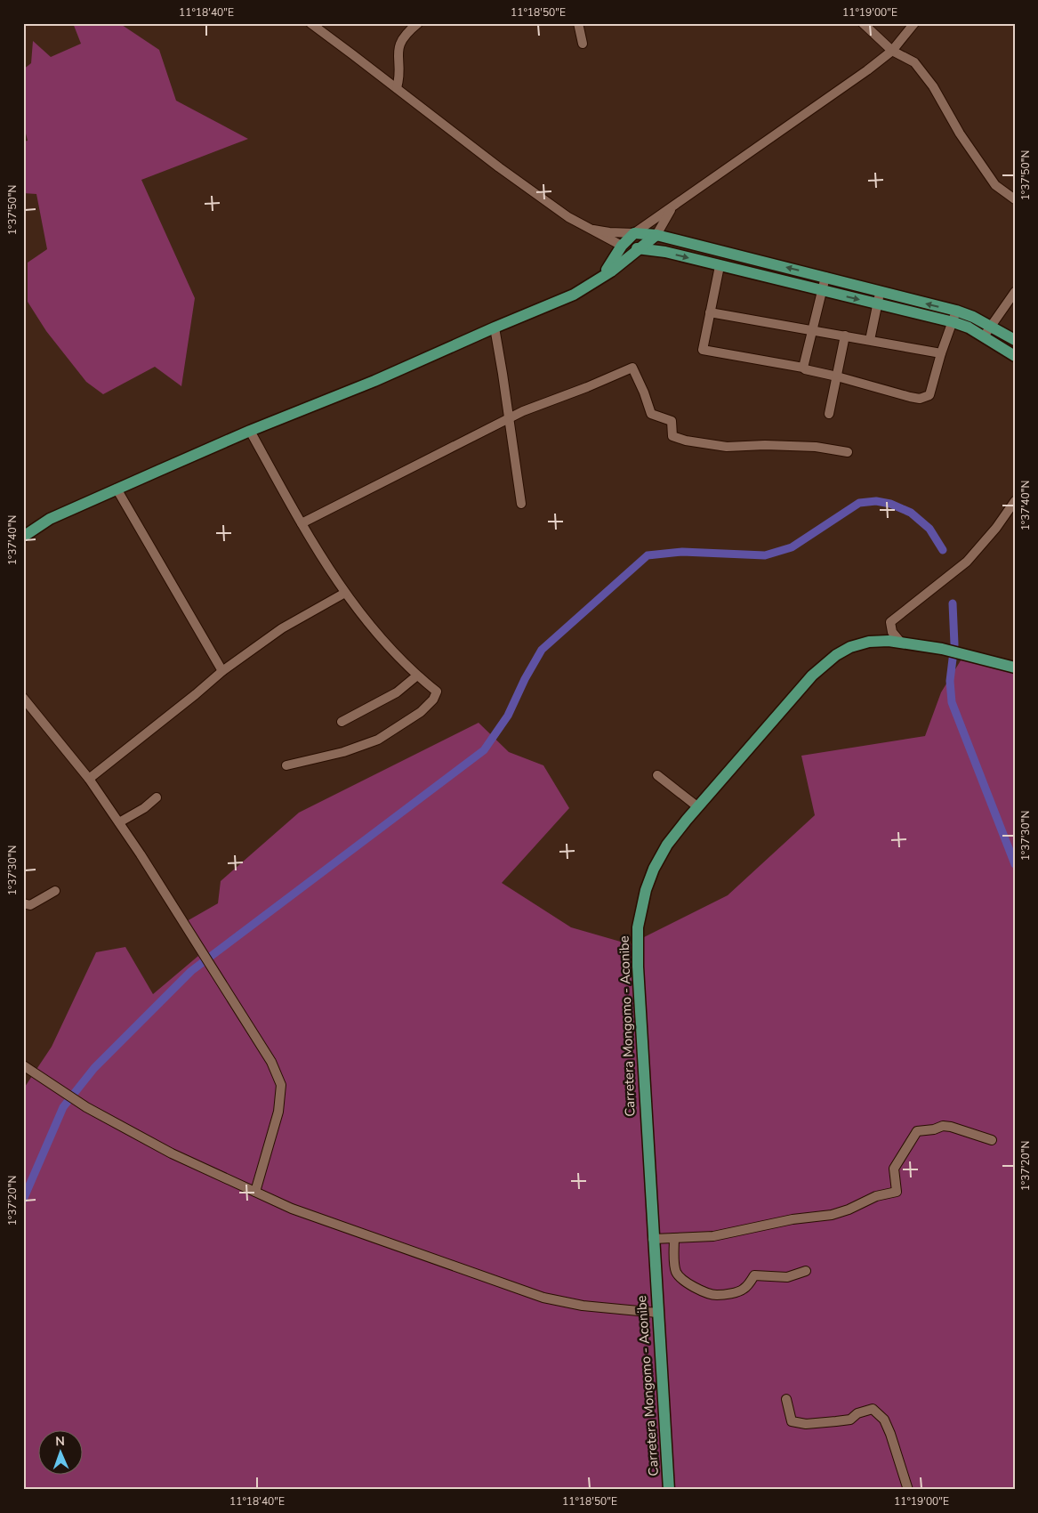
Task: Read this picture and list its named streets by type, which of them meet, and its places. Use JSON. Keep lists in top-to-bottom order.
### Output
{
  "streets": {
    "main road": ["Carretera Mongomo - Aconibe"]
  },
  "north": "top",
  "coordinates": [
    "11°18'40\"E",
    "11°18'50\"E",
    "11°19'00\"E",
    "1°37'50\"N",
    "1°37'40\"N",
    "1°37'30\"N",
    "1°37'20\"N"
  ]
}
